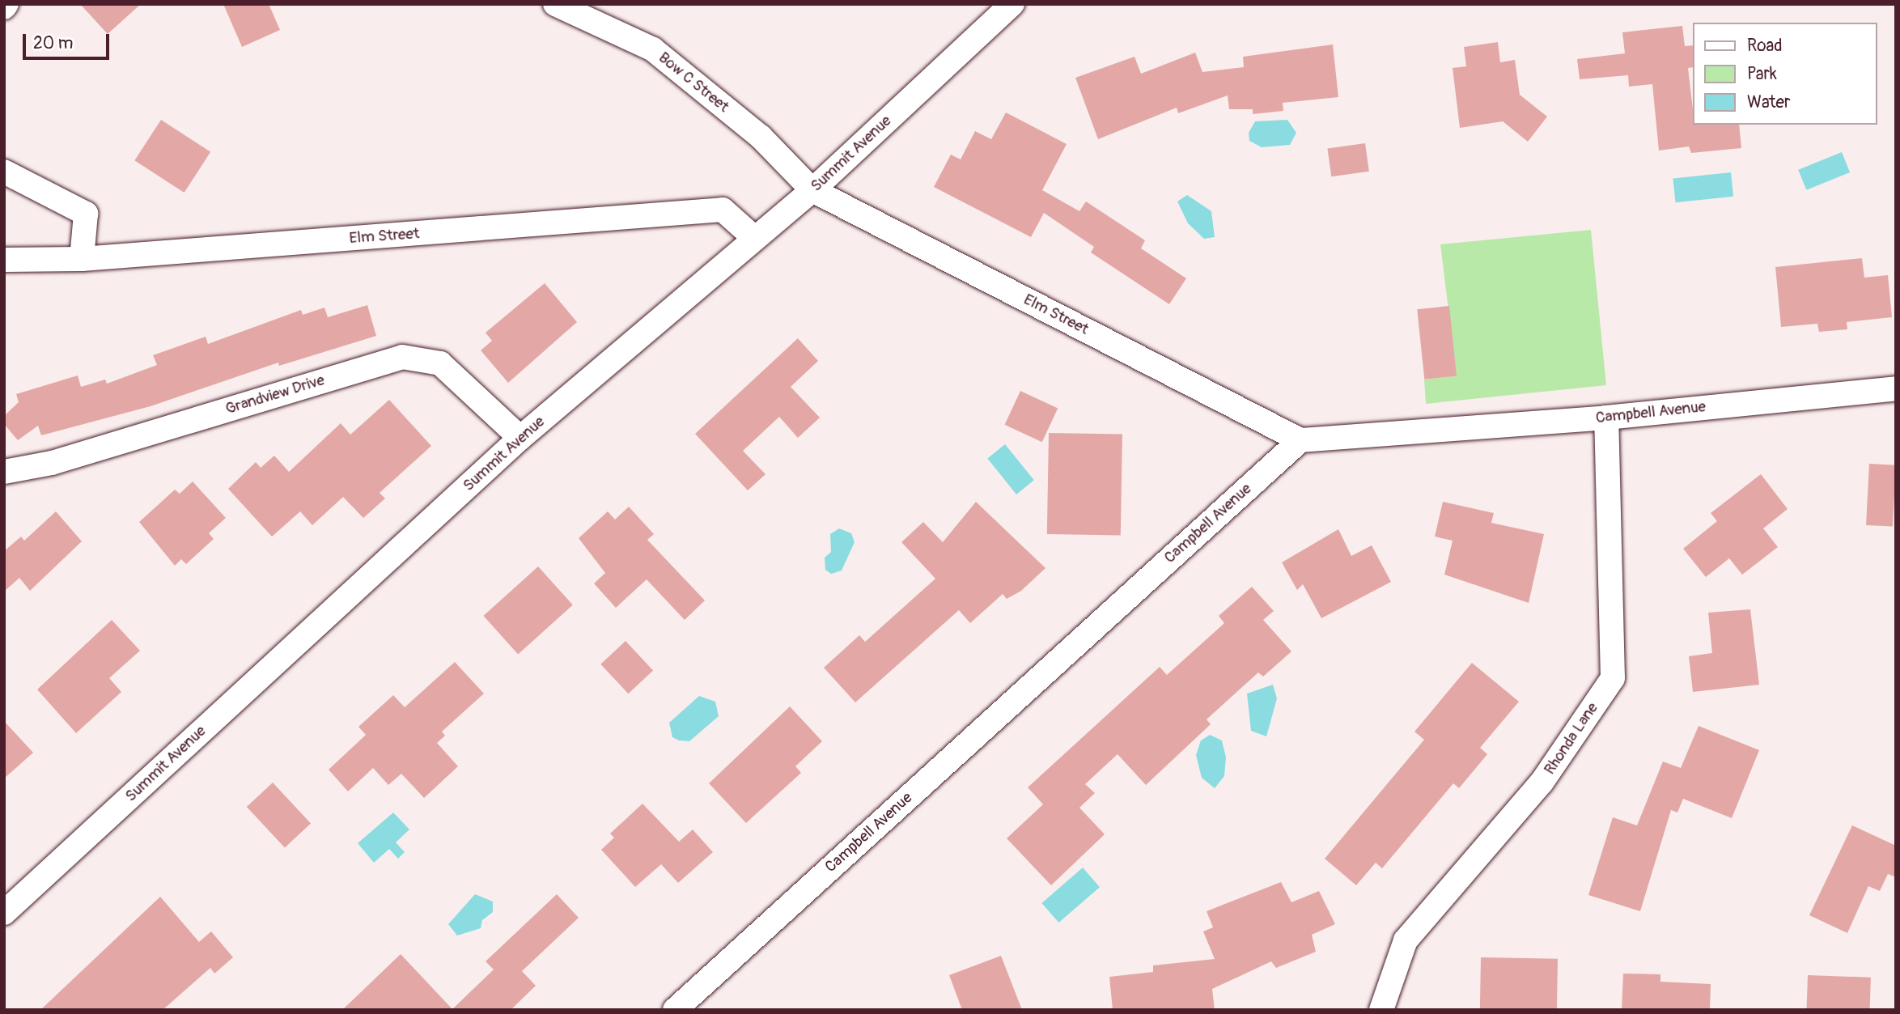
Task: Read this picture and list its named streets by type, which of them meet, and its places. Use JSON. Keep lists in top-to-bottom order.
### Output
{
  "streets": {
    "street": [
      "Bow C Street",
      "Summit Avenue",
      "Elm Street",
      "Grandview Drive",
      "Campbell Avenue",
      "Rhonda Lane"
    ]
  },
  "crossings": [
    ["Bow C Street", "Summit Avenue"],
    ["Bow C Street", "Elm Street"],
    ["Summit Avenue", "Elm Street"],
    ["Summit Avenue", "Grandview Drive"],
    ["Elm Street", "Campbell Avenue"],
    ["Campbell Avenue", "Rhonda Lane"]
  ],
  "legend": ["Road", "Park", "Water"],
  "scale_bar": "20 m"
}
